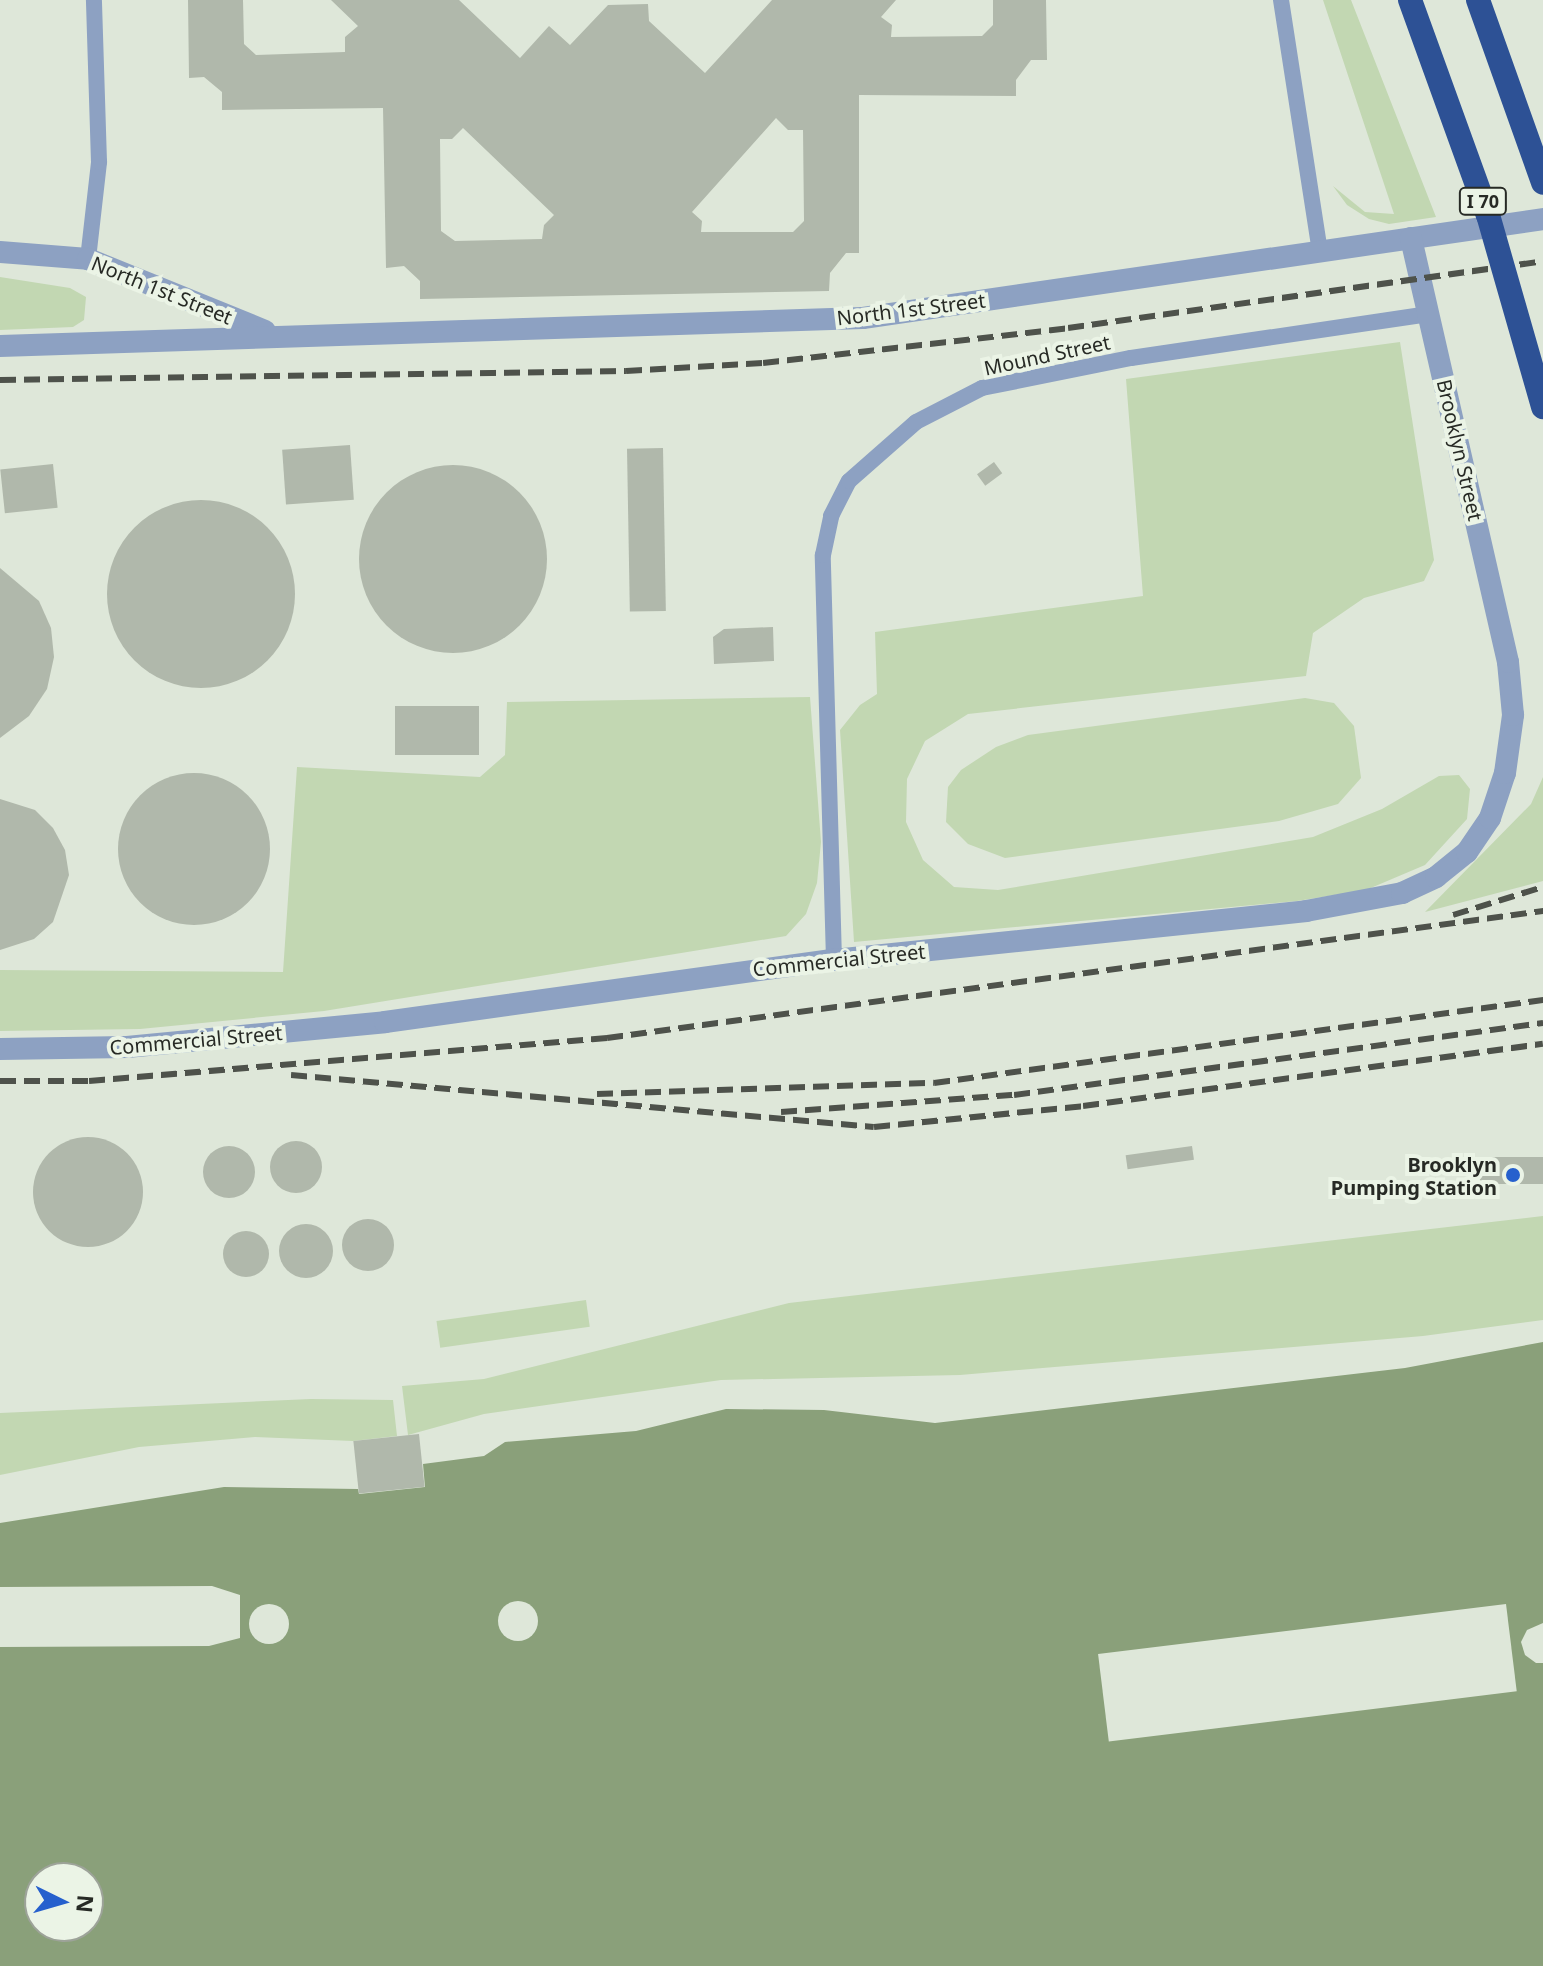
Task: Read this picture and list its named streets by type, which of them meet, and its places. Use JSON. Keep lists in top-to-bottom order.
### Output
{
  "streets": {
    "highway": ["I 70"],
    "street": ["North 1st Street", "Brooklyn Street", "Commercial Street"],
    "lane": ["Mound Street"]
  },
  "crossings": [
    ["North 1st Street", "Brooklyn Street"],
    ["Mound Street", "Brooklyn Street"],
    ["Mound Street", "Commercial Street"],
    ["Brooklyn Street", "Commercial Street"]
  ],
  "places": ["Brooklyn Pumping Station"],
  "north": "right"
}
